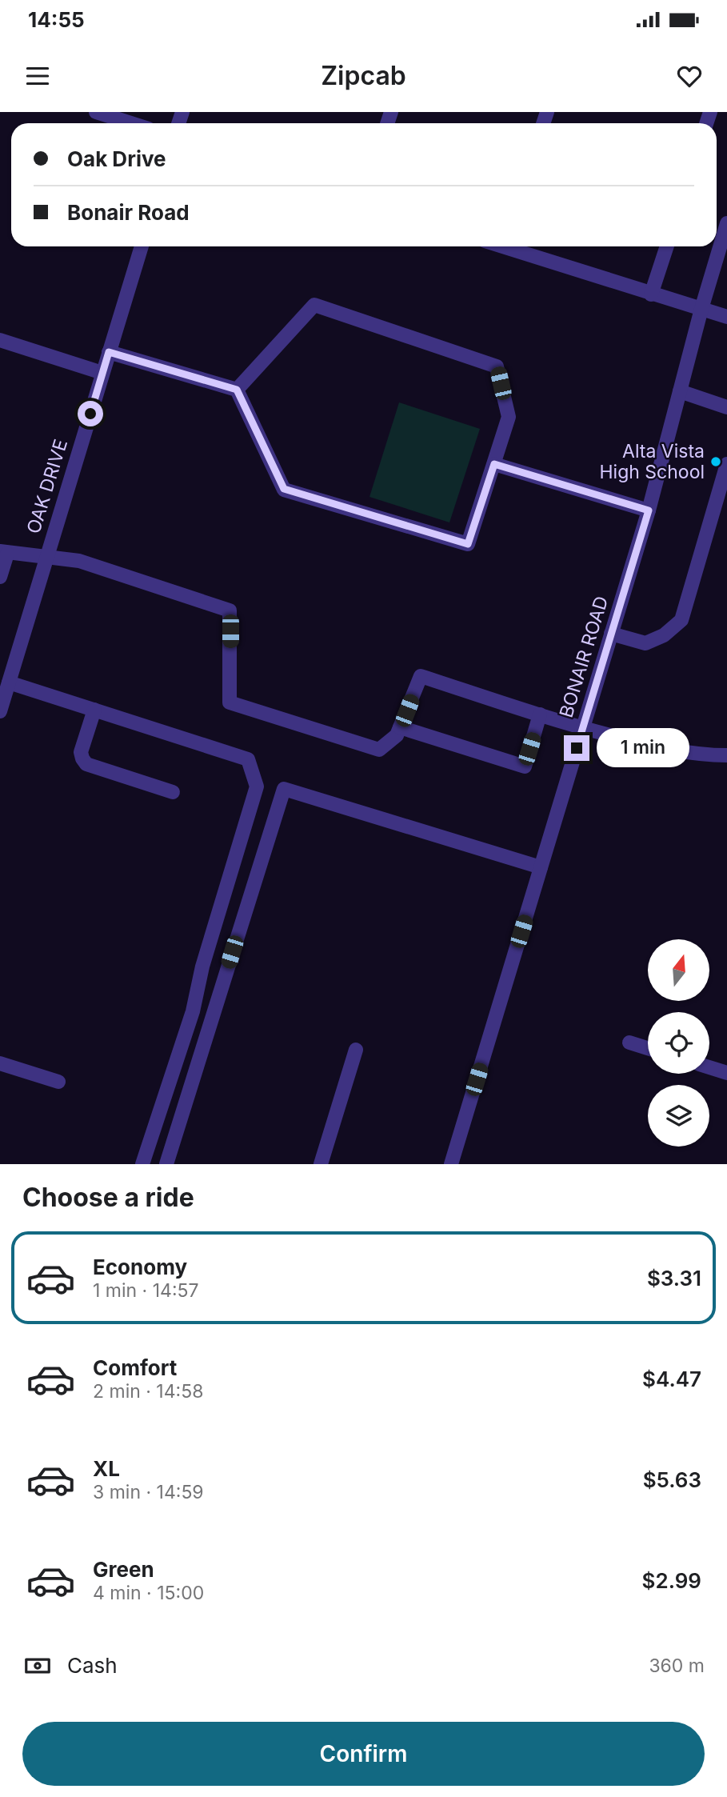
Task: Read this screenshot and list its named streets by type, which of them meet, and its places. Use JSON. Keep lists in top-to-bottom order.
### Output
{
  "streets": {
    "street": ["OAK DRIVE", "BONAIR ROAD"]
  },
  "places": ["Alta Vista High School"],
  "north": "top",
  "page": {
    "status": "14:55",
    "header": "Zipcab",
    "banner": ["Oak Drive", "Bonair Road"],
    "bubble": "1 min",
    "heading": "Choose a ride",
    "list": [
      {
        "name": "Economy",
        "note": "1 min · 14:57",
        "value": "$3.31"
      },
      {
        "name": "Comfort",
        "note": "2 min · 14:58",
        "value": "$4.47"
      },
      {
        "name": "XL",
        "note": "3 min · 14:59",
        "value": "$5.63"
      },
      {
        "name": "Green",
        "note": "4 min · 15:00",
        "value": "$2.99"
      }
    ],
    "pay": ["Cash", "360 m"],
    "buttons": "Confirm"
  }
}
